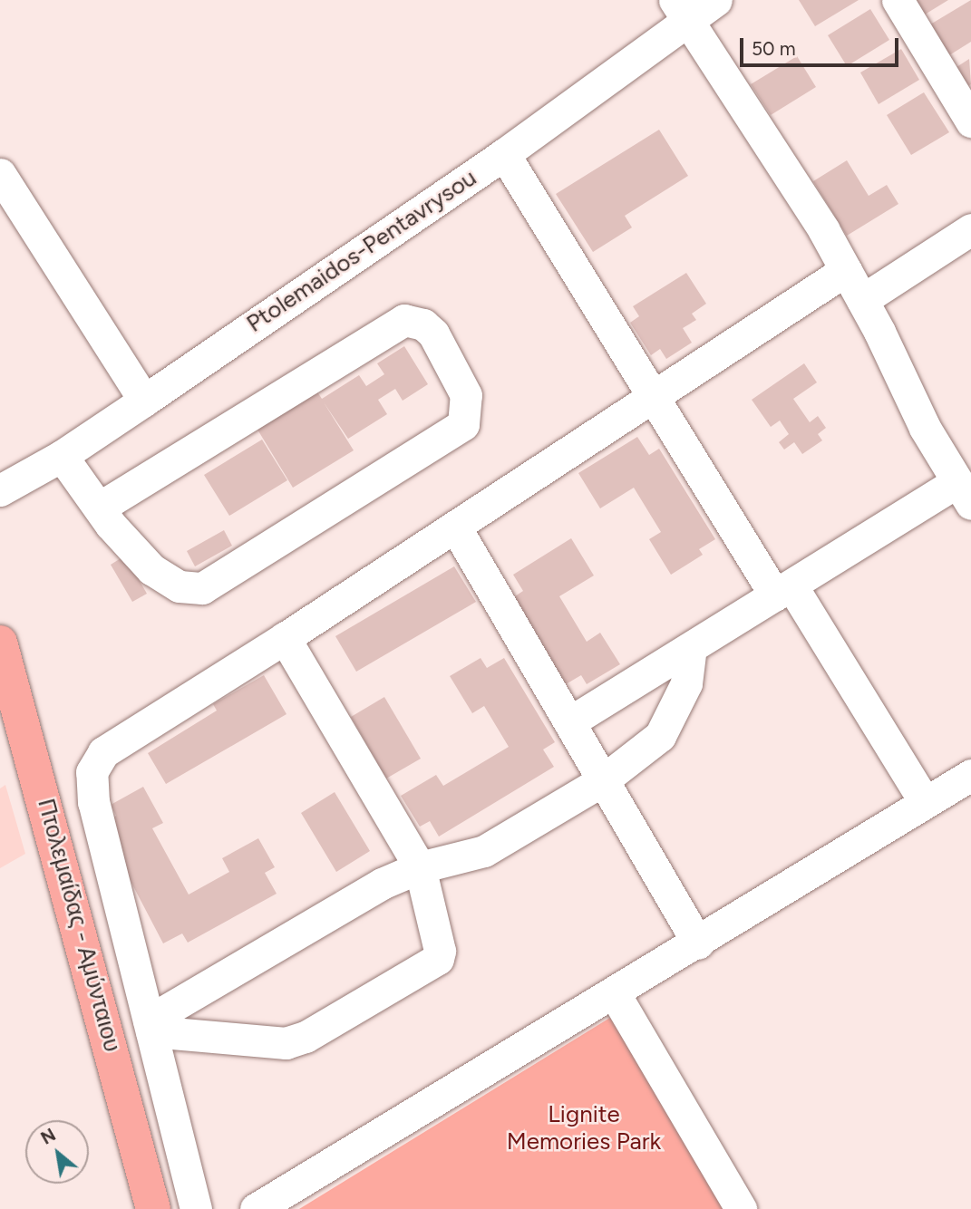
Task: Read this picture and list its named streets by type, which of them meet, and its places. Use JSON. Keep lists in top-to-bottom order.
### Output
{
  "streets": {
    "main road": ["Πτολεμαίδας - Αμύνταιου"],
    "street": ["Ptolemaidos-Pentavrysou"]
  },
  "parks": ["Lignite Memories Park"],
  "scale_bar": "50 m",
  "north": "top left"
}
